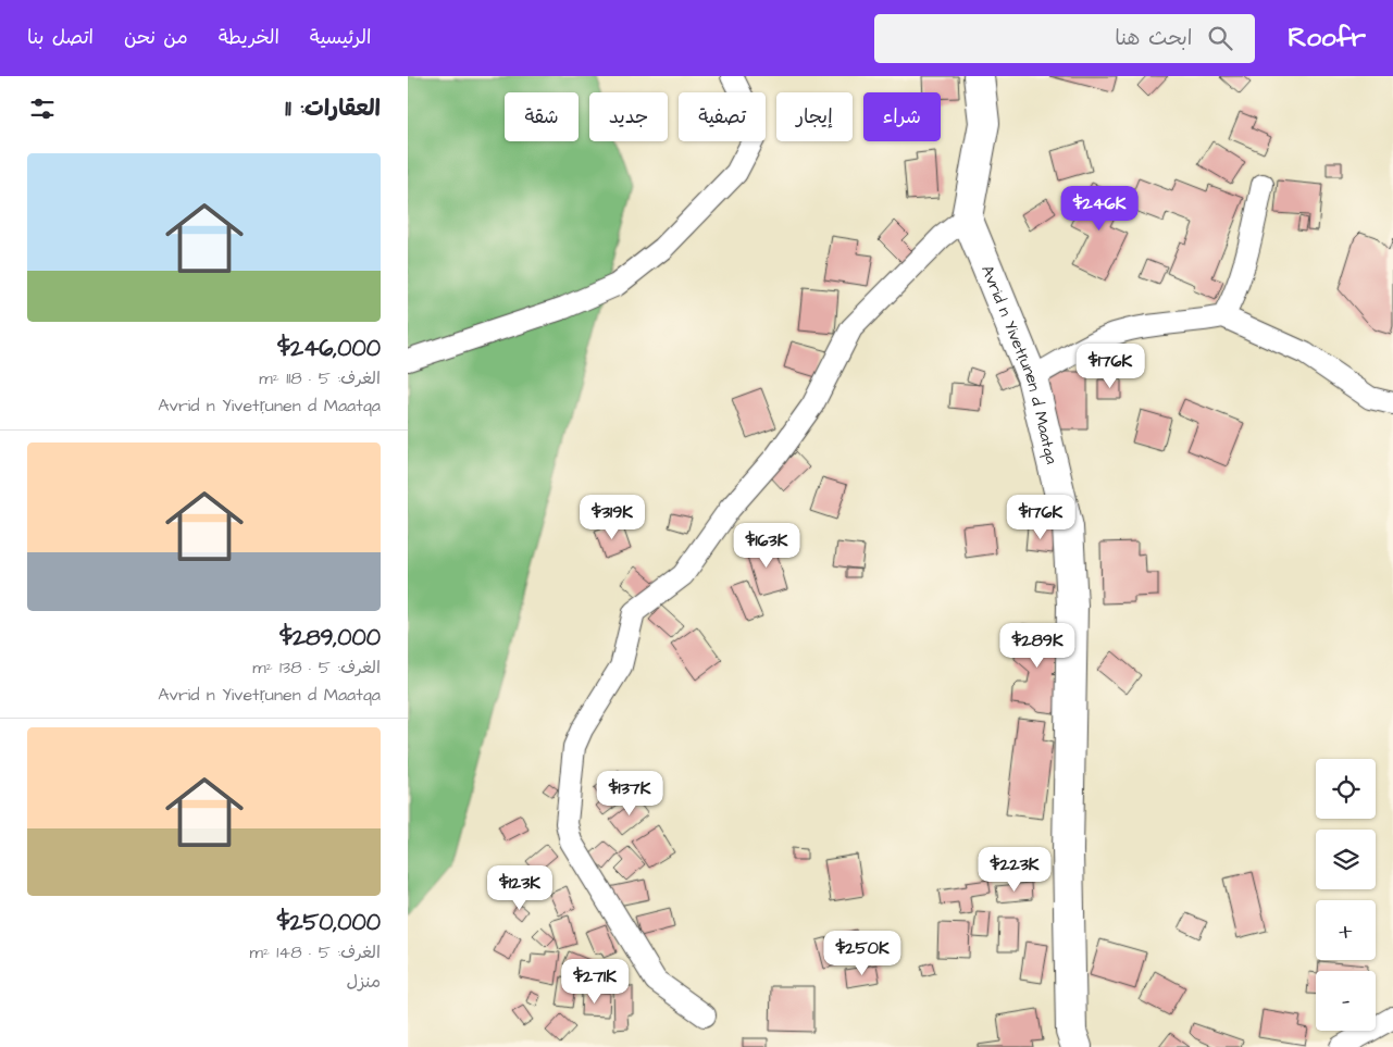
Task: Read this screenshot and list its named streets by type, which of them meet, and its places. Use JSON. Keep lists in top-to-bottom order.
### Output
{
  "streets": {
    "main road": ["Avrid n Yivetṛunen d Maatqa"]
  },
  "page": {
    "header": "Roofr",
    "search": "ابحث هنا",
    "nav": [
      "الرئيسية",
      "الخريطة",
      "من نحن",
      "اتصل بنا"
    ],
    "heading": "العقارات: 11",
    "chip": [
      "شراء",
      "إيجار",
      "تصفية",
      "جديد",
      "شقة"
    ],
    "list": [
      {
        "name": "$246,000",
        "note": "الغرف: 5 · 118 m² · Avrid n Yivetṛunen d Maatqa"
      },
      {
        "name": "$289,000",
        "note": "الغرف: 5 · 138 m² · Avrid n Yivetṛunen d Maatqa"
      },
      {
        "name": "$250,000",
        "note": "الغرف: 5 · 148 m² · منزل"
      }
    ],
    "price": [
      "$246K",
      "$176K",
      "$319K",
      "$176K",
      "$163K",
      "$289K",
      "$137K",
      "$223K",
      "$123K",
      "$250K",
      "$271K"
    ],
    "map_buttons": ["+", "−"]
  }
}
